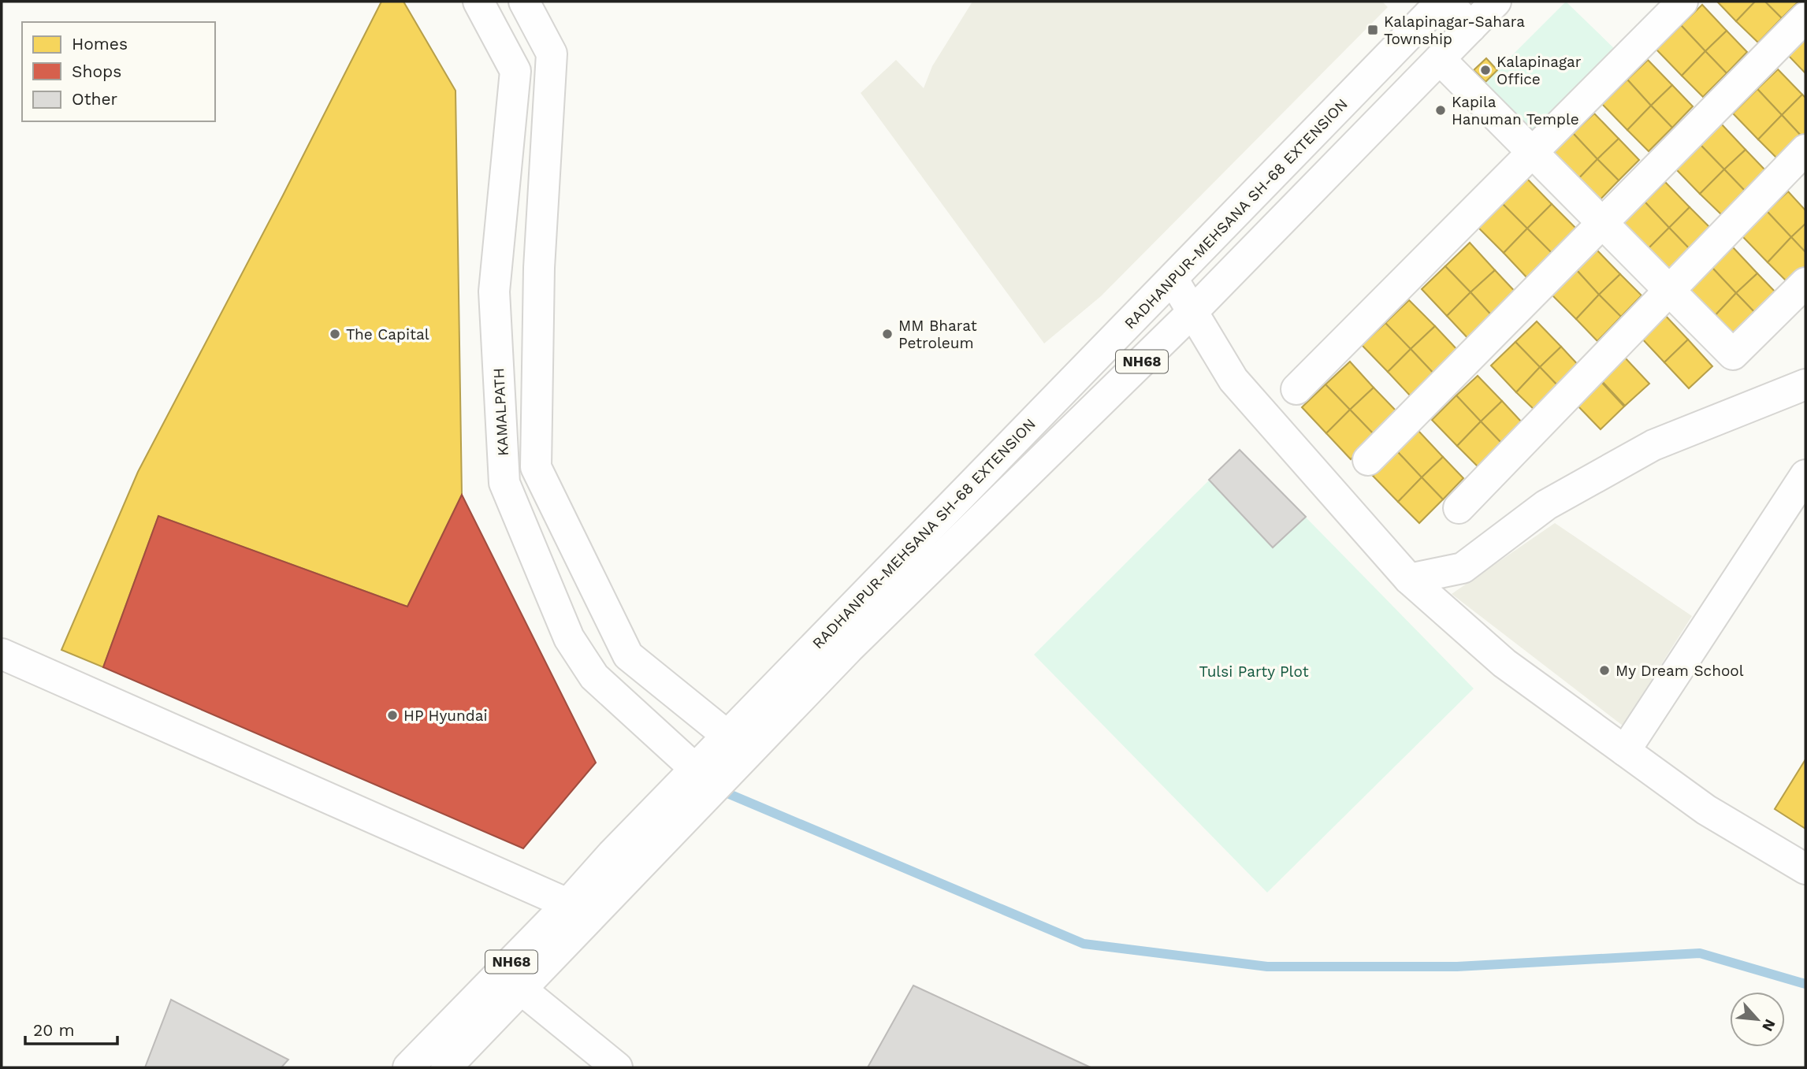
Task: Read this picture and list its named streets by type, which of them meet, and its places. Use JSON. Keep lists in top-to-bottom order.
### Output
{
  "streets": {
    "main road": ["RADHANPUR-MEHSANA SH-68 EXTENSION", "NH68", "KAMALPATH"]
  },
  "crossings": [
    ["RADHANPUR-MEHSANA SH-68 EXTENSION", "NH68"],
    ["RADHANPUR-MEHSANA SH-68 EXTENSION", "KAMALPATH"]
  ],
  "parks": ["Tulsi Party Plot"],
  "places": {
    "transit": ["Kalapinagar-Sahara Township"],
    "other": [
      "Kalapinagar Office",
      "Kapila Hanuman Temple",
      "The Capital",
      "MM Bharat Petroleum",
      "My Dream School",
      "HP Hyundai"
    ]
  },
  "legend": ["Homes", "Shops", "Other"],
  "scale_bar": "20 m",
  "north": "bottom right"
}
